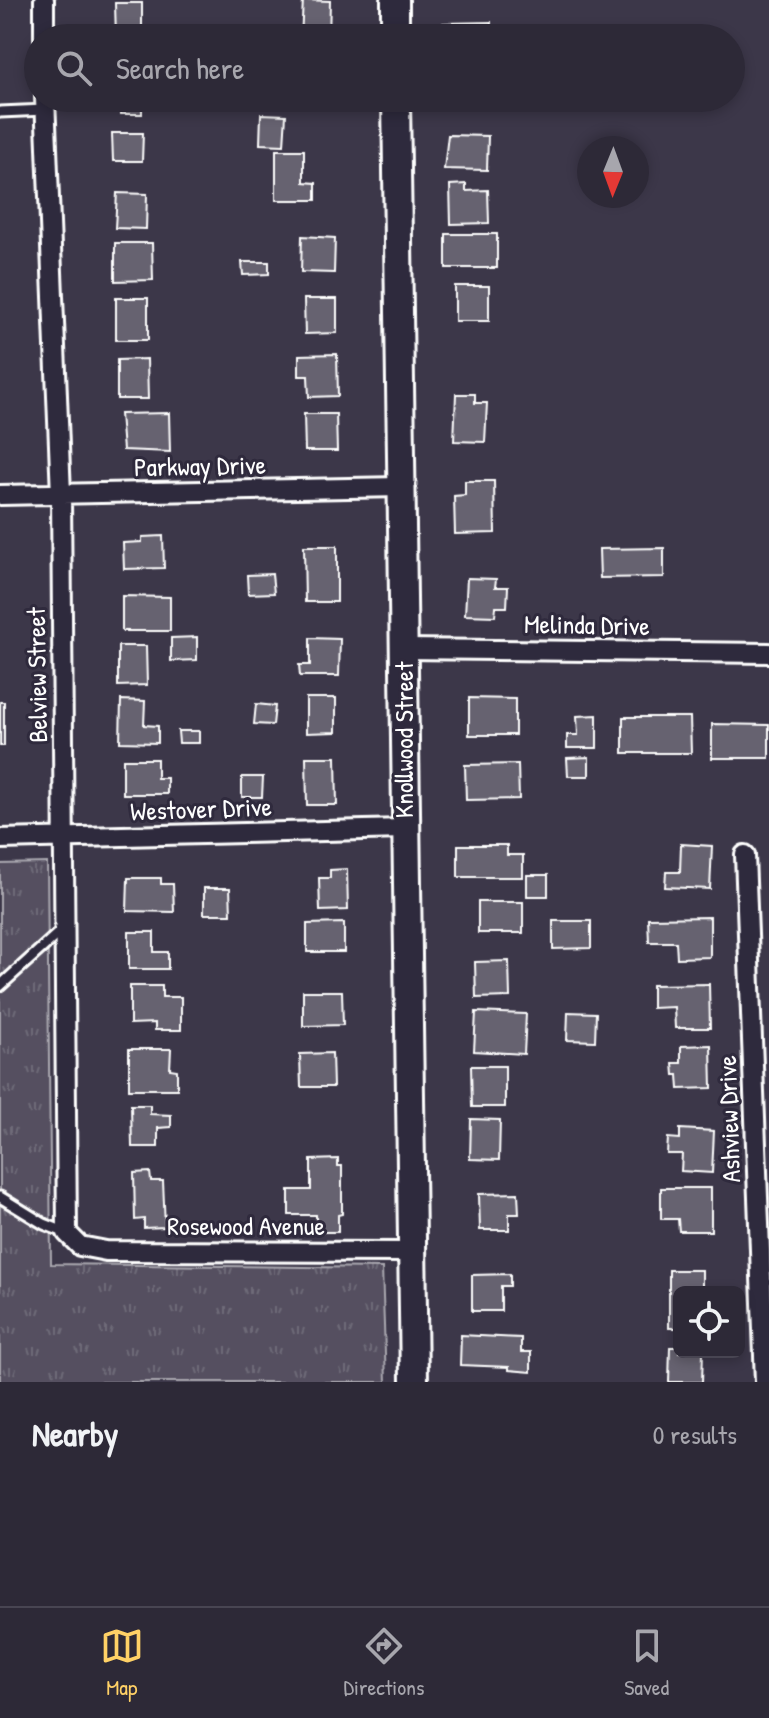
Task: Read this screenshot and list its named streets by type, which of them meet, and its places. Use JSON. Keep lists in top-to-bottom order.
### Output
{
  "streets": {
    "main road": ["Knollwood Street"],
    "street": [
      "Parkway Drive",
      "Melinda Drive",
      "Belview Street",
      "Westover Drive",
      "Ashview Drive",
      "Rosewood Avenue"
    ]
  },
  "crossings": [
    ["Parkway Drive", "Belview Street"],
    ["Parkway Drive", "Knollwood Street"],
    ["Melinda Drive", "Knollwood Street"],
    ["Belview Street", "Westover Drive"],
    ["Belview Street", "Rosewood Avenue"],
    ["Knollwood Street", "Westover Drive"],
    ["Knollwood Street", "Rosewood Avenue"]
  ],
  "north": "bottom",
  "page": {
    "search": "Search here",
    "heading": ["Nearby", "0 results"],
    "nav": ["Map", "Directions", "Saved"]
  }
}
